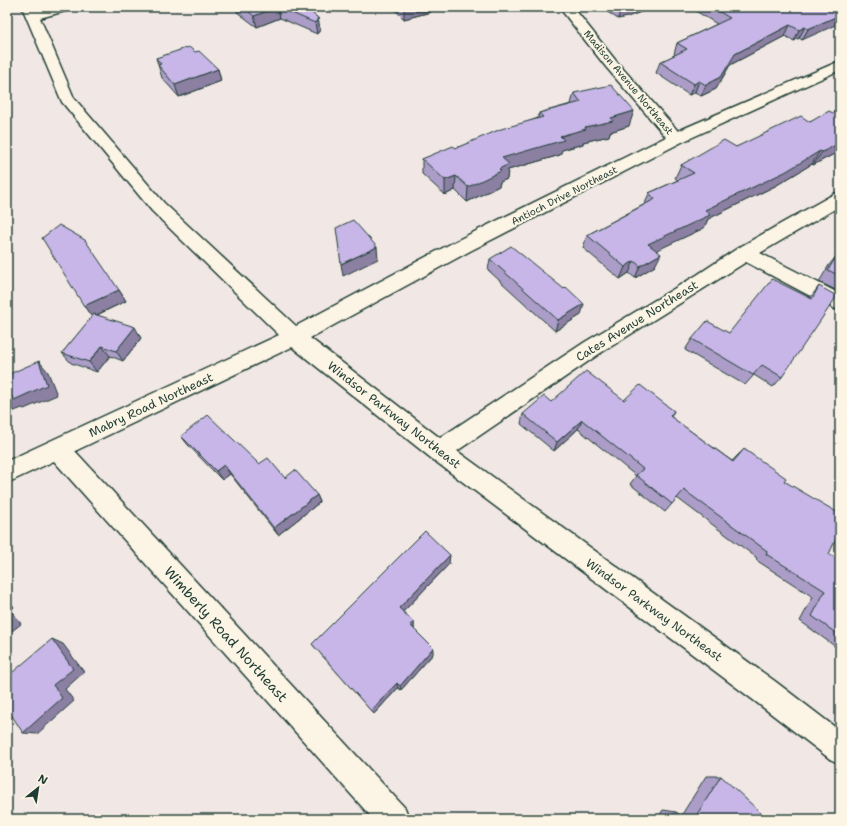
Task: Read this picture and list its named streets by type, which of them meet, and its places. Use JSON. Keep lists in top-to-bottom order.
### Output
{
  "streets": {
    "street": [
      "Madison Avenue Northeast",
      "Antioch Drive Northeast",
      "Cates Avenue Northeast",
      "Mabry Road Northeast",
      "Windsor Parkway Northeast",
      "Wimberly Road Northeast"
    ]
  },
  "crossings": [
    ["Madison Avenue Northeast", "Antioch Drive Northeast"],
    ["Antioch Drive Northeast", "Mabry Road Northeast"],
    ["Antioch Drive Northeast", "Windsor Parkway Northeast"],
    ["Cates Avenue Northeast", "Windsor Parkway Northeast"],
    ["Mabry Road Northeast", "Windsor Parkway Northeast"],
    ["Mabry Road Northeast", "Wimberly Road Northeast"]
  ],
  "north": "top right"
}
